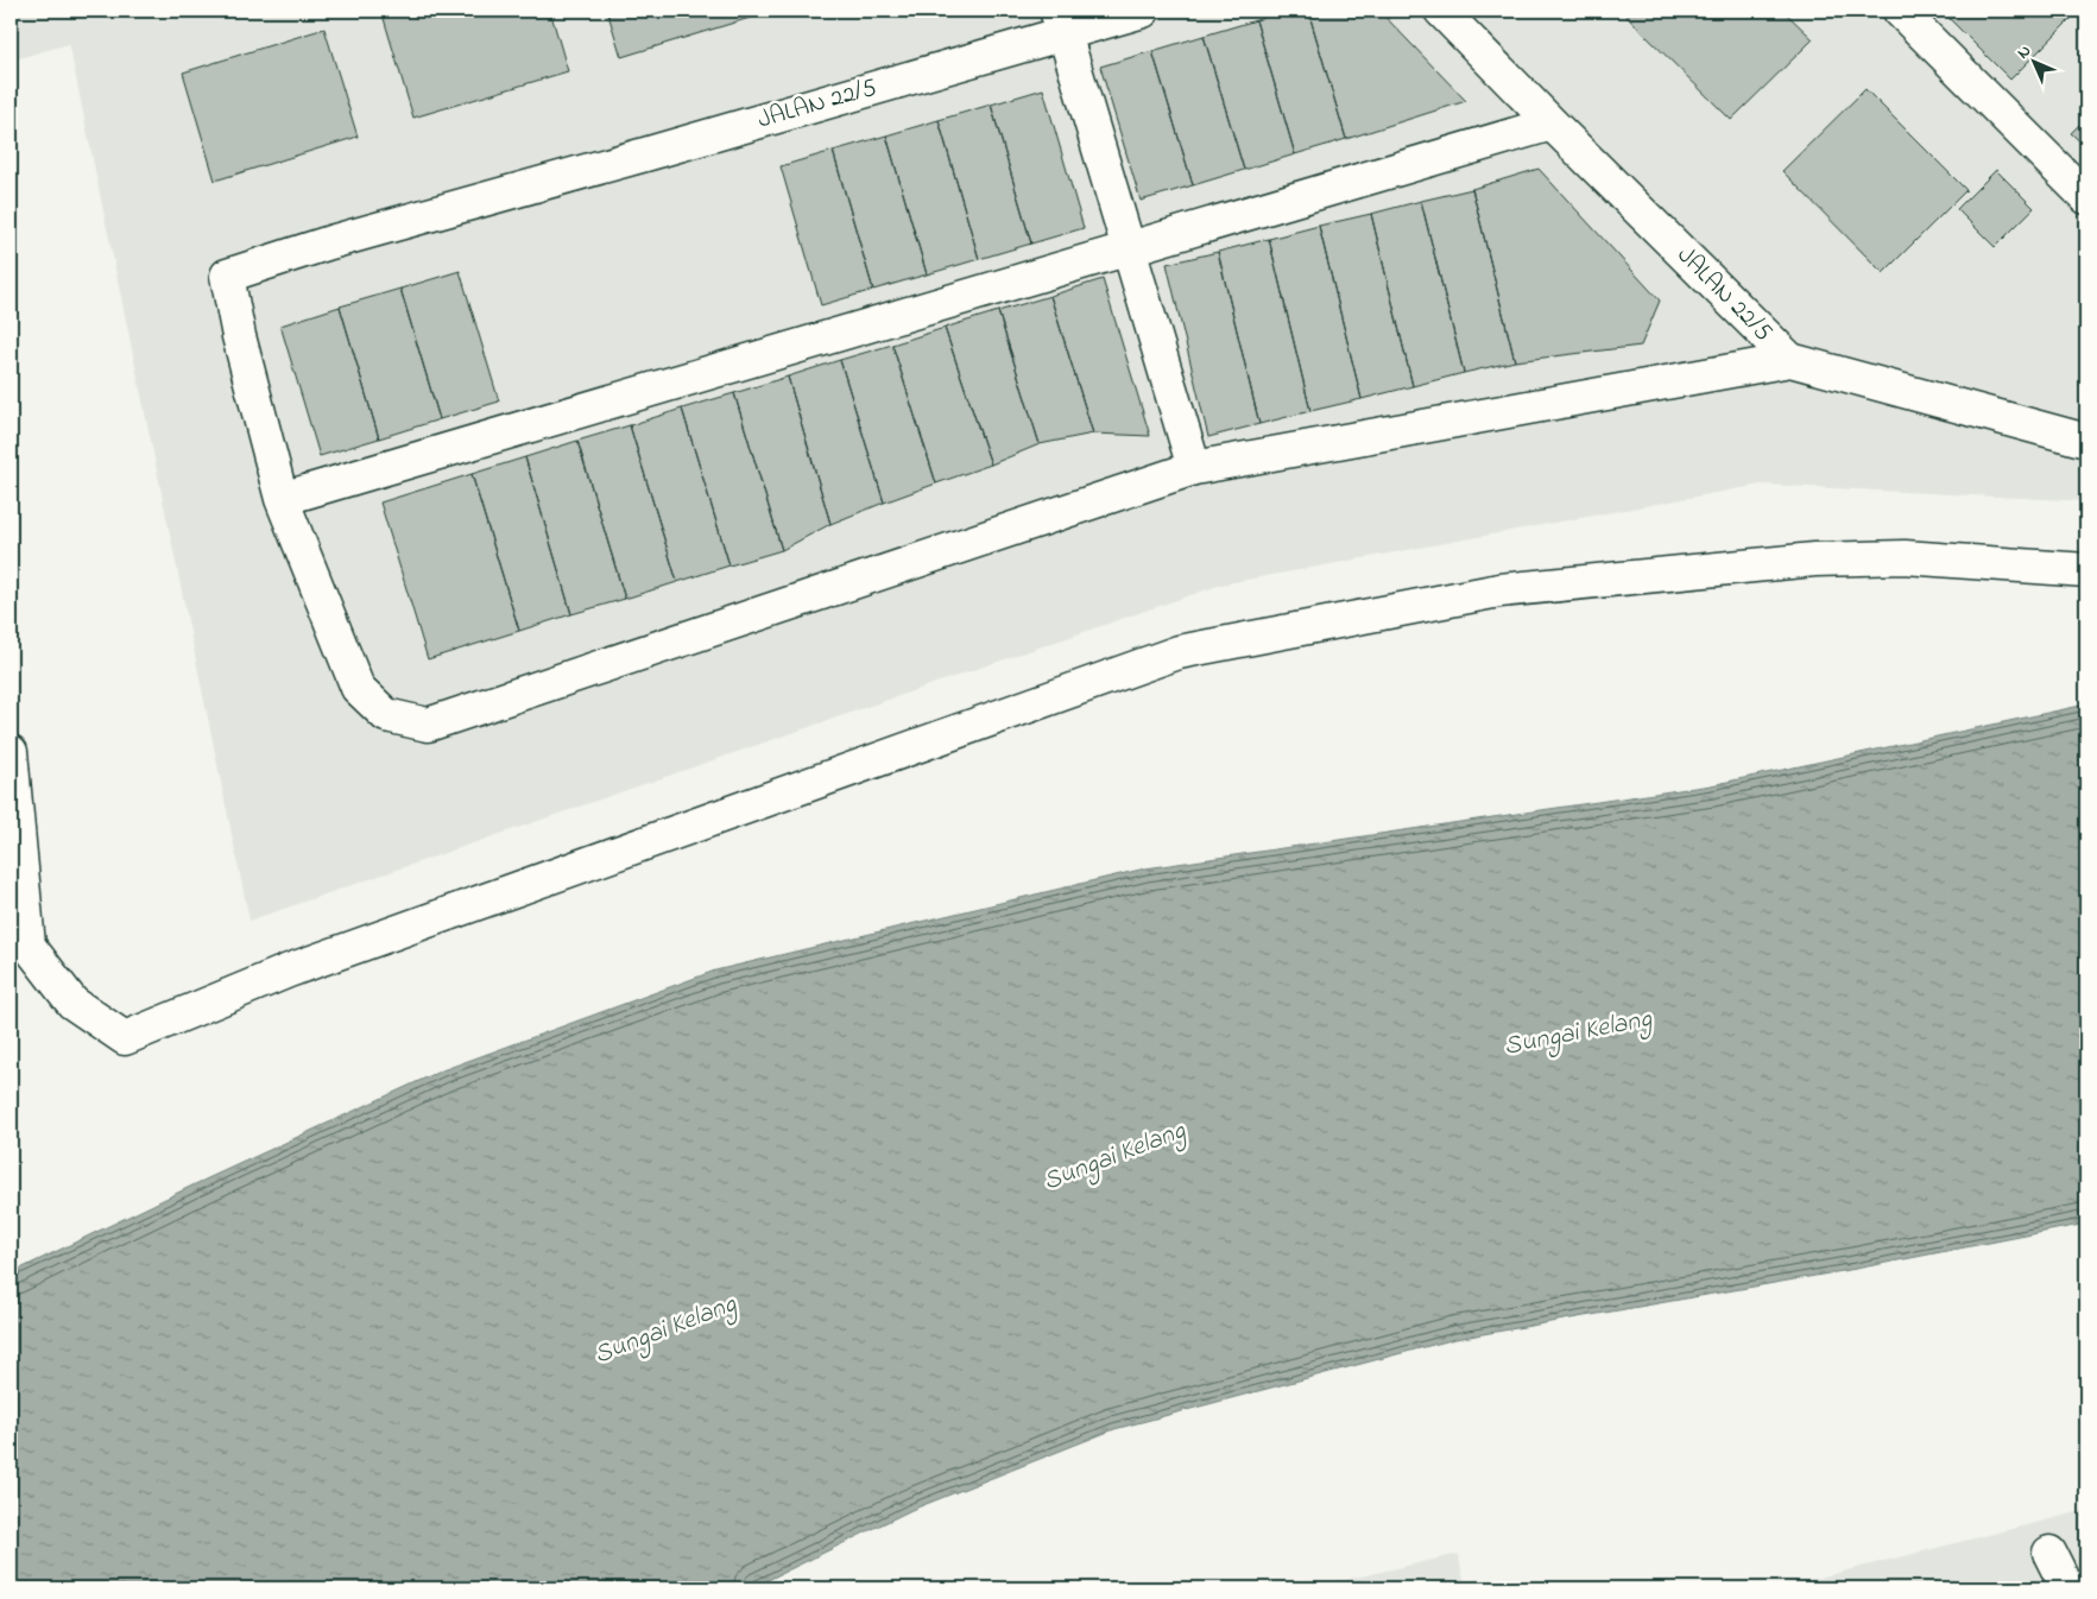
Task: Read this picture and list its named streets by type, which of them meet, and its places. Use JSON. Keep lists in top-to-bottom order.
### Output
{
  "streets": {
    "lane": ["JALAN 22/5"]
  },
  "water": ["Sungai Kelang"],
  "north": "top left"
}
